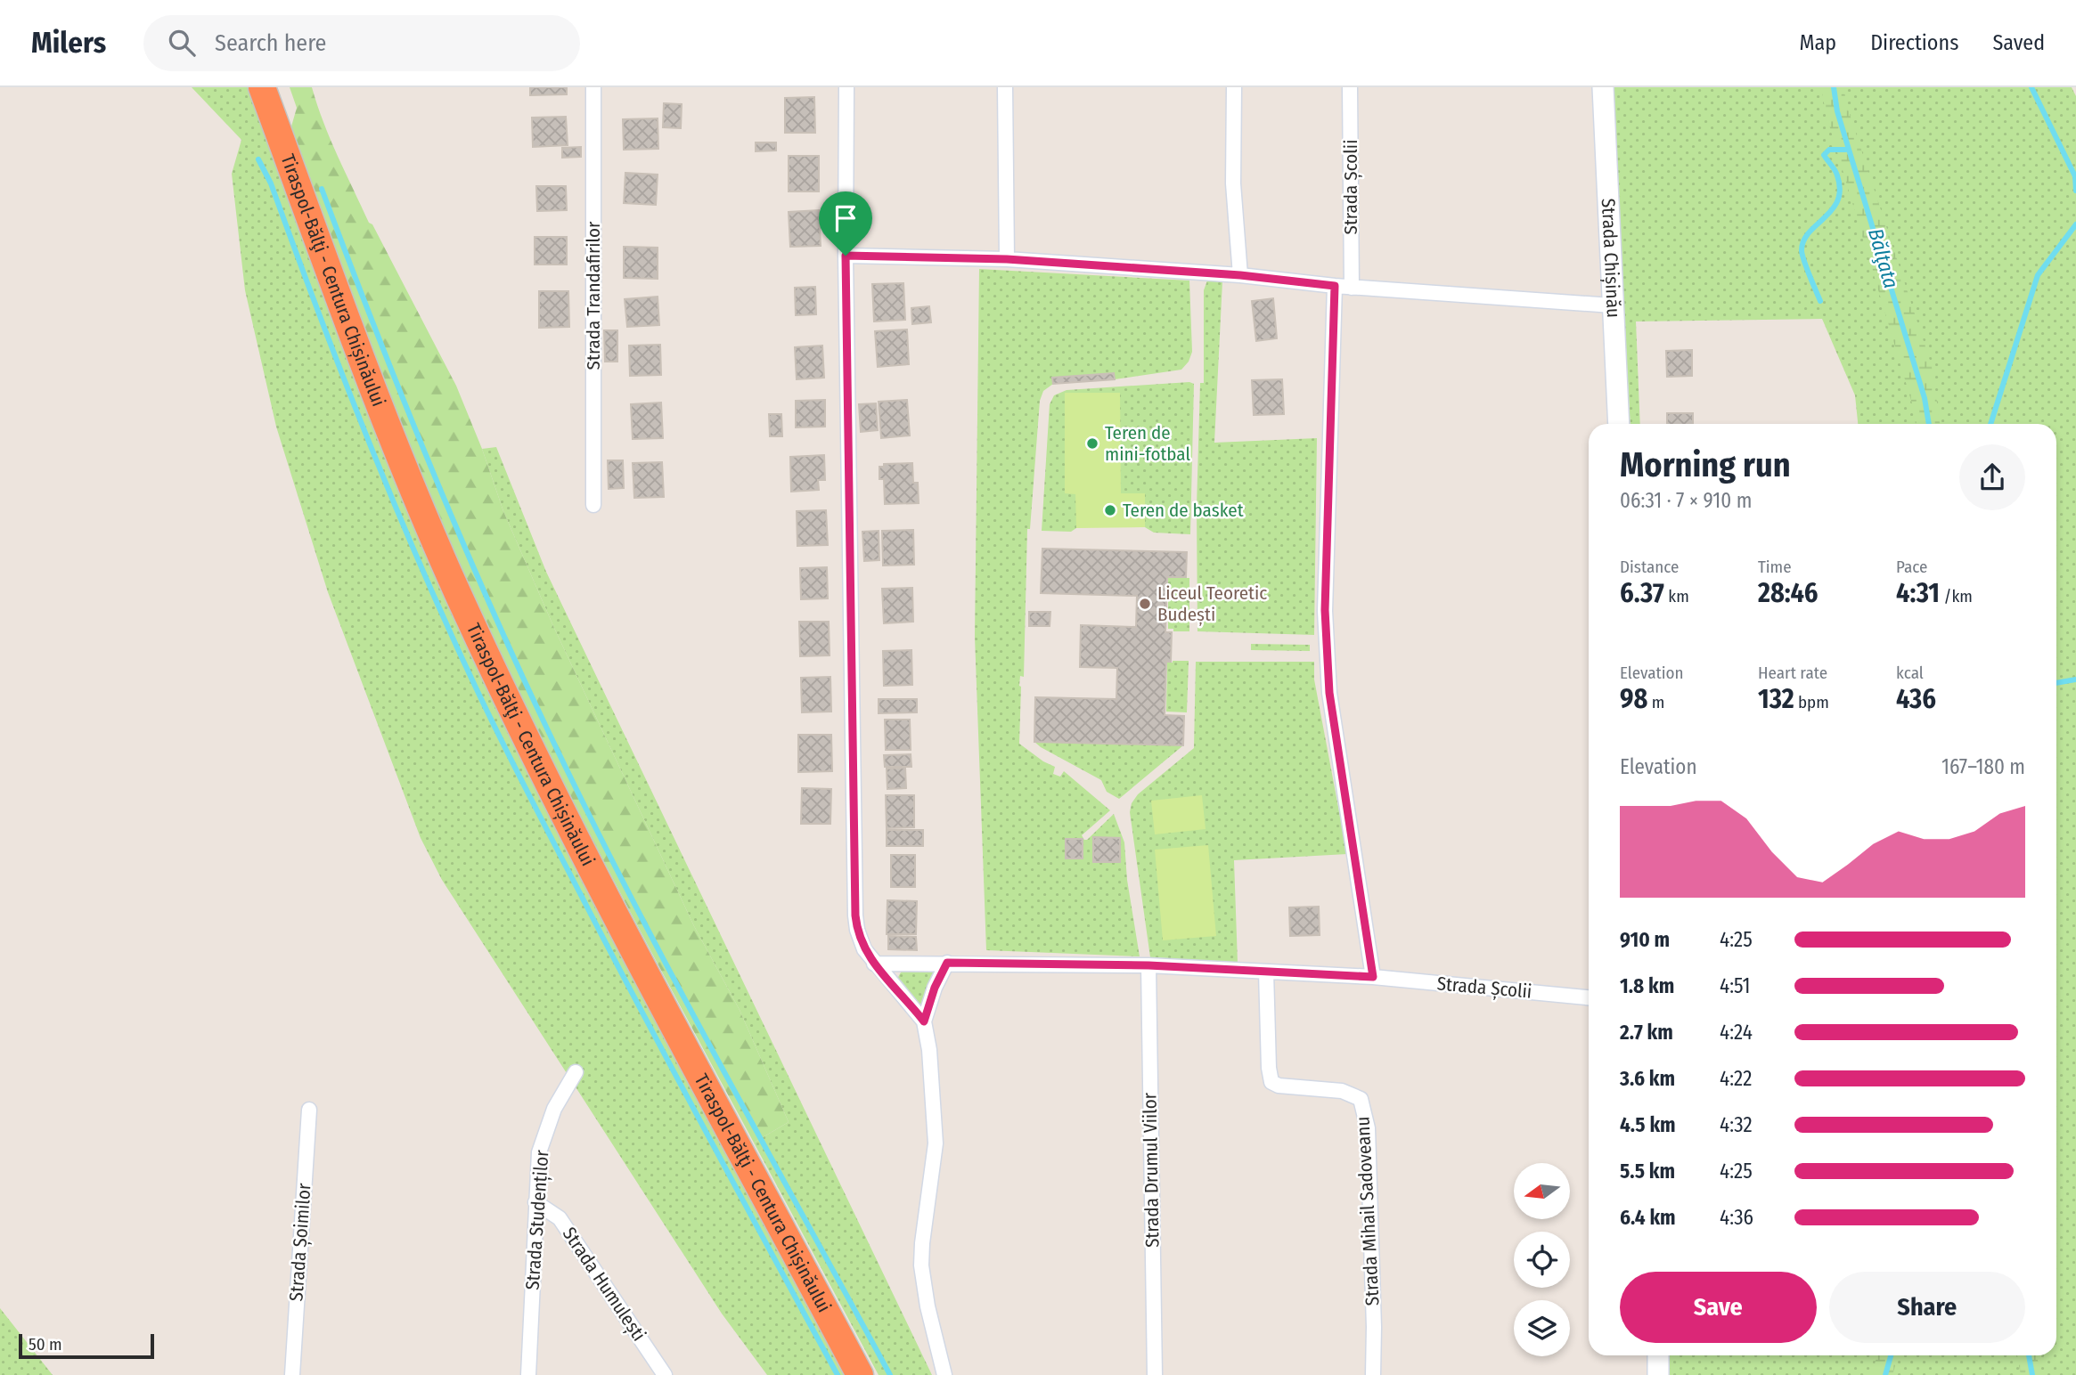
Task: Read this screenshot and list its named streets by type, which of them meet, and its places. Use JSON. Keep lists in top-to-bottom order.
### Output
{
  "streets": {
    "highway": ["Tiraspol-Bălţi - Centura Chișinăului"],
    "street": [
      "Strada Școlii",
      "Strada Chișinău",
      "Strada Trandafirilor",
      "Strada Drumul Viilor",
      "Strada Mihail Sadoveanu",
      "Strada Studenților",
      "Strada Șoimilor",
      "Strada Humulești"
    ]
  },
  "crossings": [
    ["Strada Școlii", "Strada Drumul Viilor"],
    ["Strada Școlii", "Strada Mihail Sadoveanu"],
    ["Strada Studenților", "Strada Humulești"]
  ],
  "water": ["Bălţata"],
  "places": ["Teren de mini-fotbal", "Teren de basket", "Liceul Teoretic Budești"],
  "scale_bar": "50 m",
  "north": "left",
  "page": {
    "header": "Milers",
    "search": "Search here",
    "nav": ["Map", "Directions", "Saved"],
    "heading": ["Morning run", "06:31 · 7 × 910 m"],
    "stats": [
      ["Distance", "6.37 km"],
      ["Time", "28:46"],
      ["Pace", "4:31 /km"],
      ["Elevation", "98 m"],
      ["Heart rate", "132 bpm"],
      ["kcal", "436"]
    ],
    "chart": ["Elevation", "167–180 m"],
    "list": [
      {
        "name": "910 m",
        "note": "4:25"
      },
      {
        "name": "1.8 km",
        "note": "4:51"
      },
      {
        "name": "2.7 km",
        "note": "4:24"
      },
      {
        "name": "3.6 km",
        "note": "4:22"
      },
      {
        "name": "4.5 km",
        "note": "4:32"
      },
      {
        "name": "5.5 km",
        "note": "4:25"
      },
      {
        "name": "6.4 km",
        "note": "4:36"
      }
    ],
    "buttons": ["Save", "Share"],
    "scale": "50 m"
  }
}
